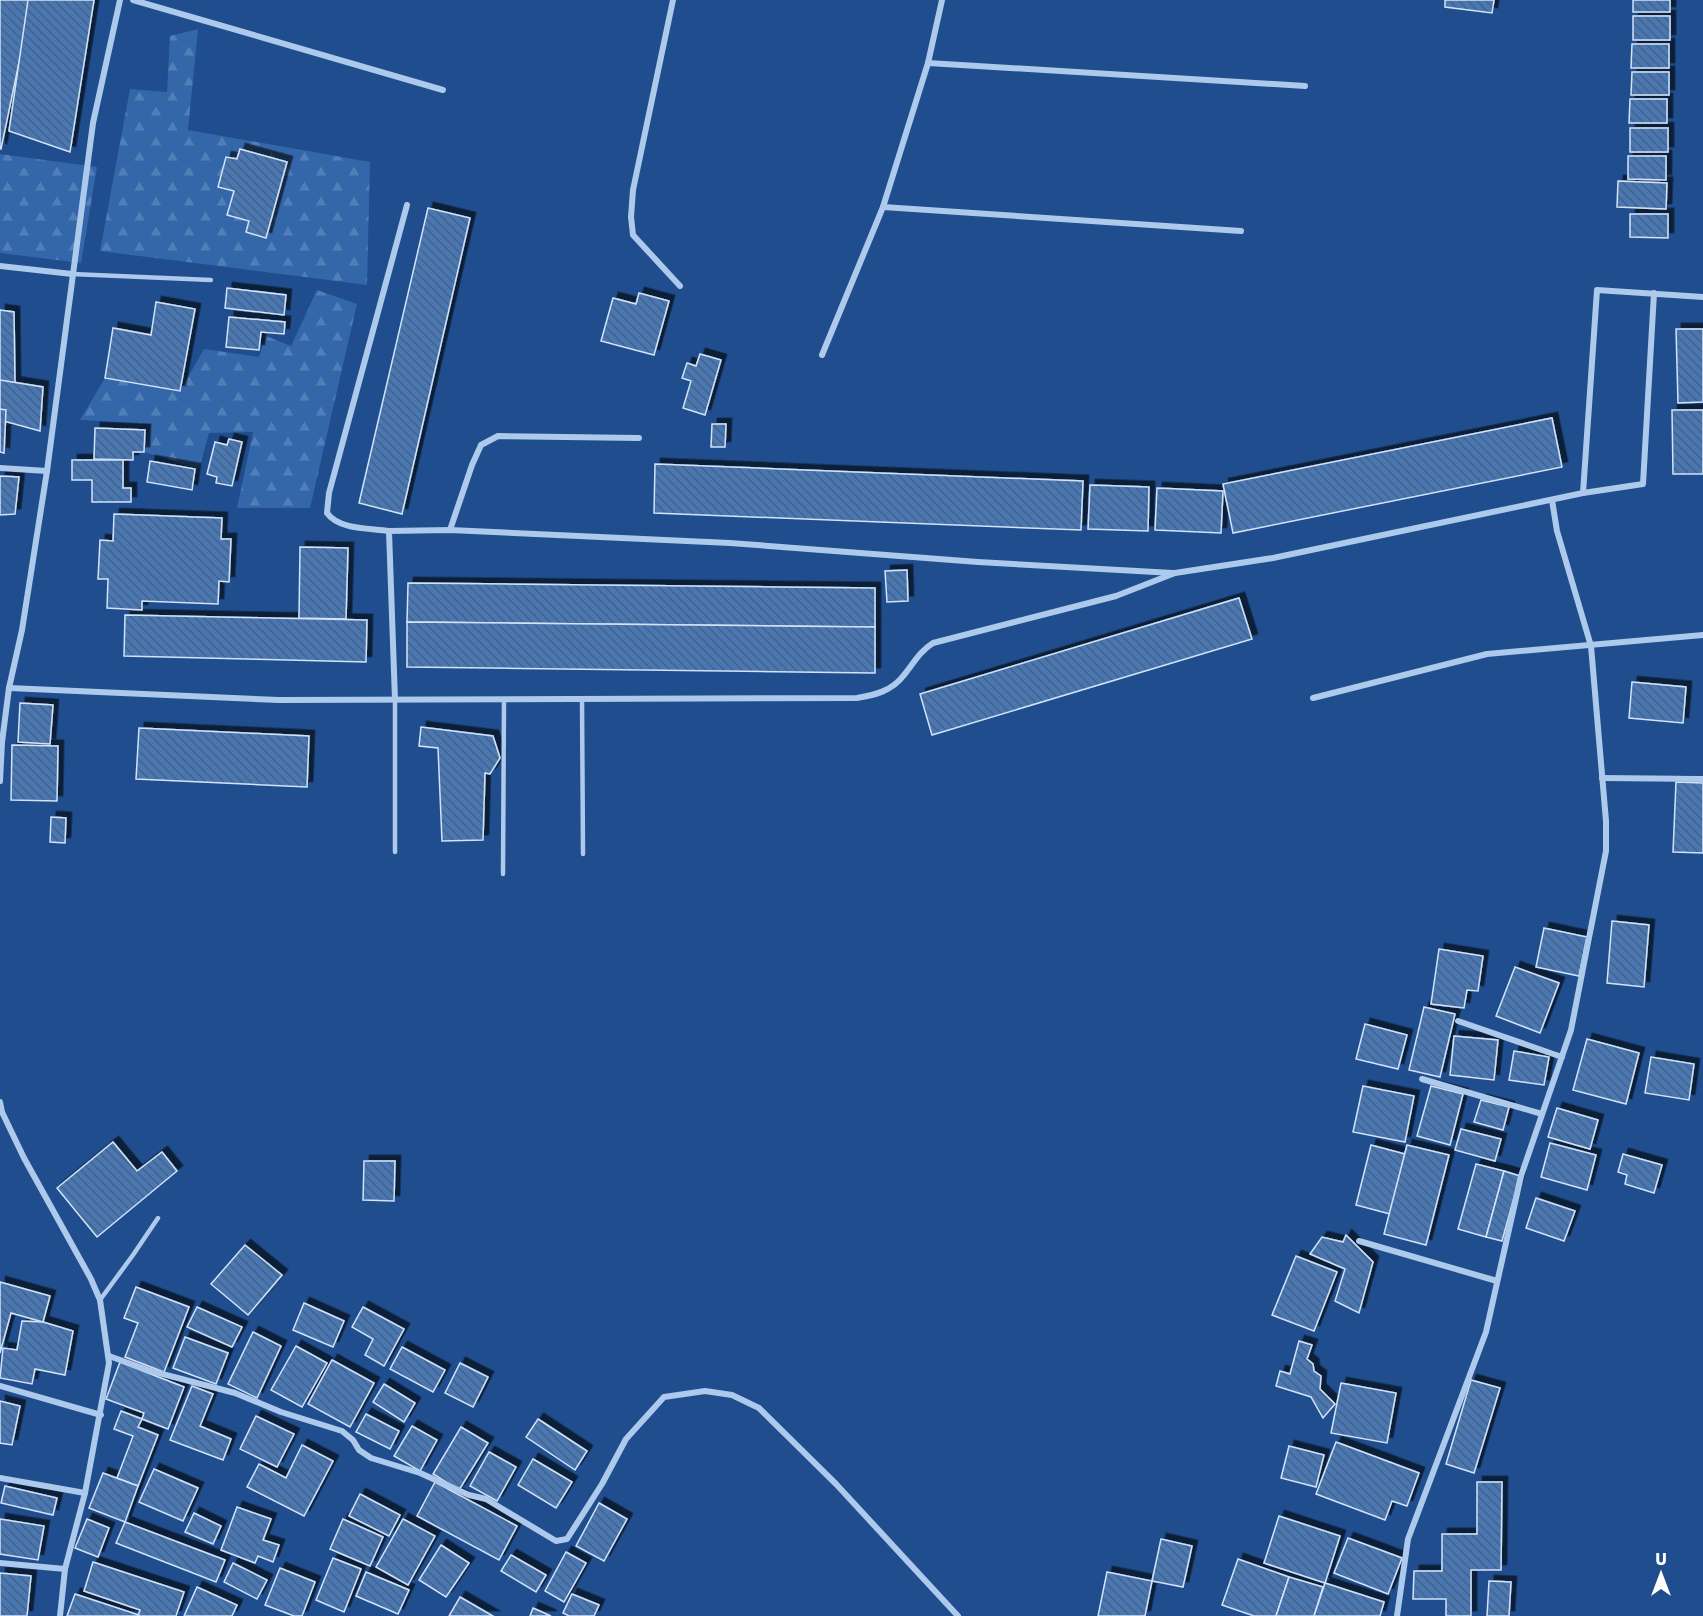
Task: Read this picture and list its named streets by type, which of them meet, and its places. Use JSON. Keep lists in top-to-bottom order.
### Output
{
  "north": "top"
}
